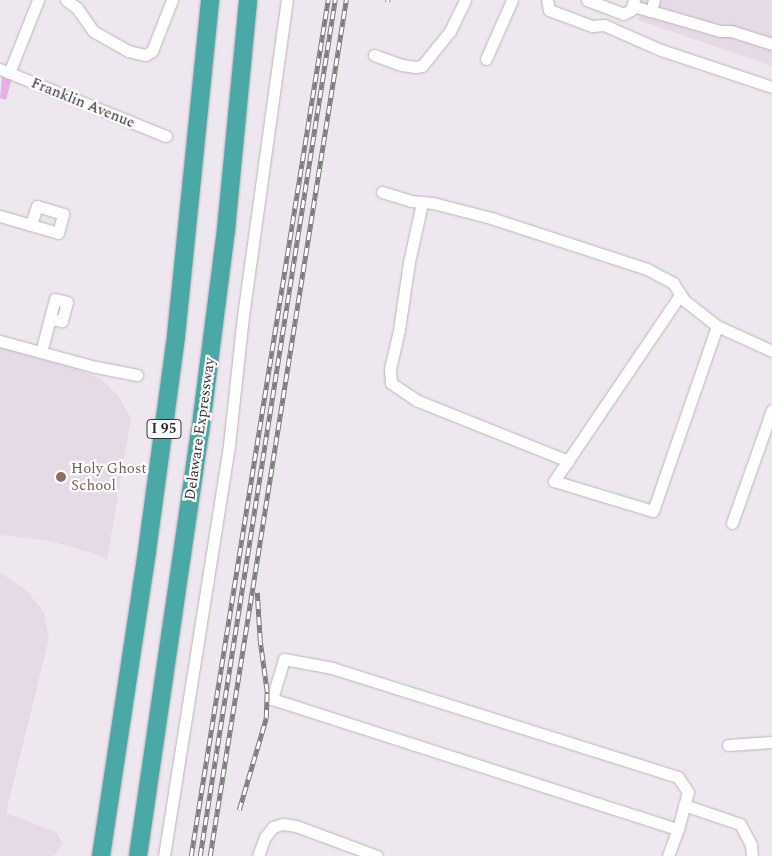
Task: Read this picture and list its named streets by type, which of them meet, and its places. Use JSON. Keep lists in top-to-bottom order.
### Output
{
  "streets": {
    "highway": ["I 95", "Delaware Expressway"],
    "street": ["Franklin Avenue"]
  },
  "places": ["Holy Ghost School"]
}
